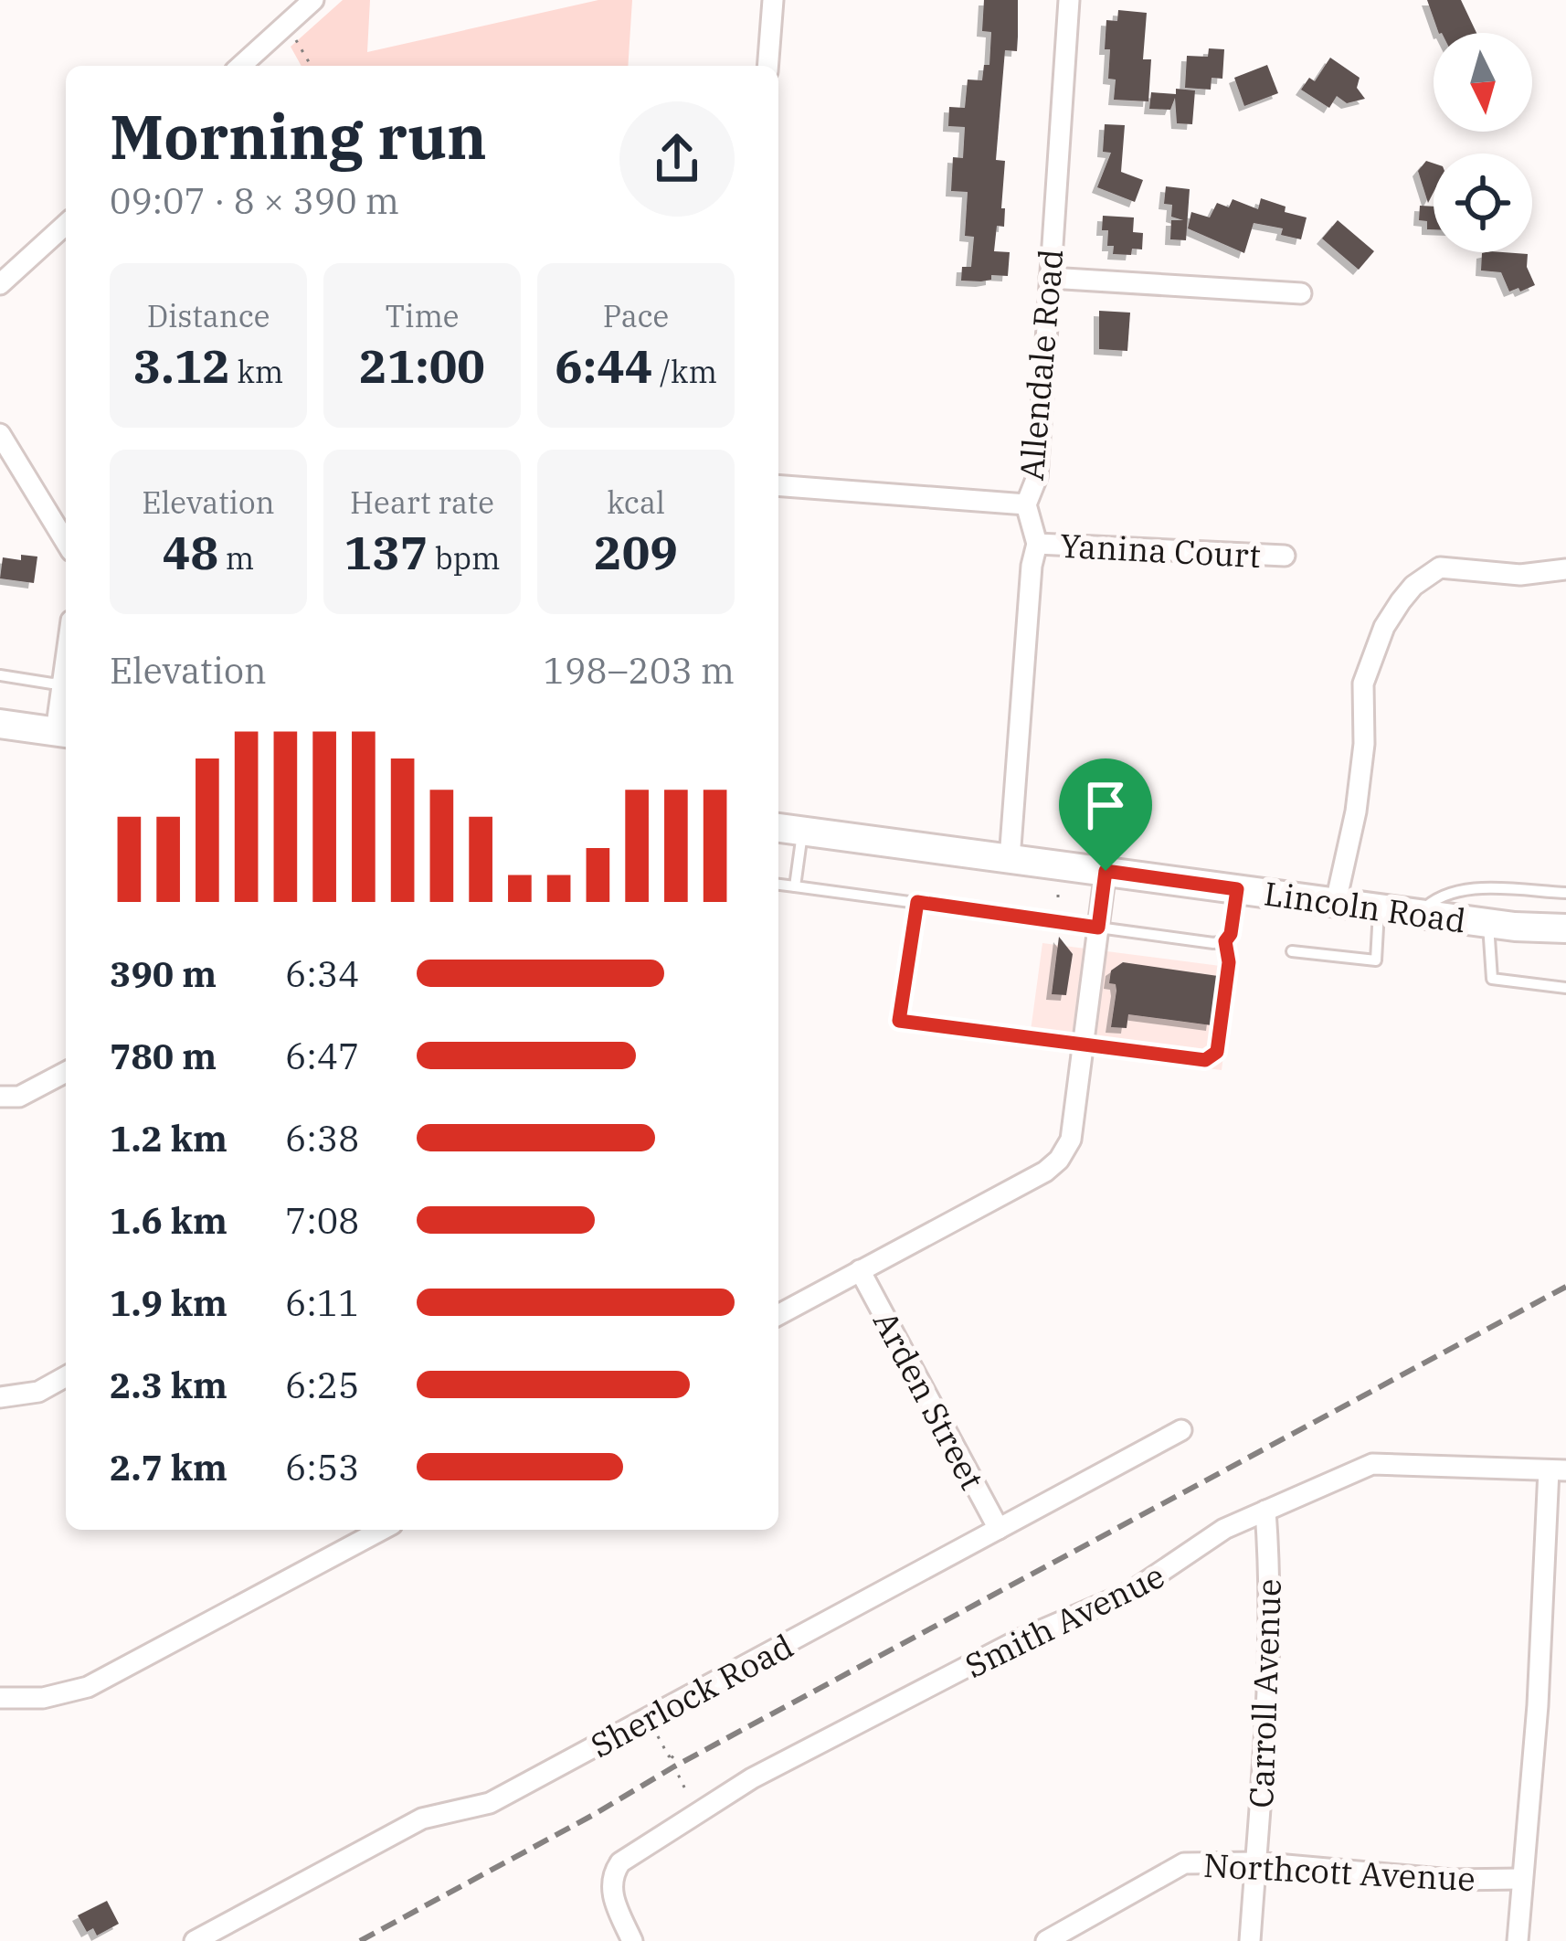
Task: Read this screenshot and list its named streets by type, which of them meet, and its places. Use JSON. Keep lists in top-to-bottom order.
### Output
{
  "streets": {
    "main road": ["Lincoln Road"],
    "street": [
      "Allendale Road",
      "Yanina Court",
      "Arden Street",
      "Smith Avenue",
      "Carroll Avenue",
      "Sherlock Road",
      "Northcott Avenue"
    ]
  },
  "crossings": [
    ["Allendale Road", "Yanina Court"],
    ["Allendale Road", "Lincoln Road"],
    ["Arden Street", "Sherlock Road"],
    ["Smith Avenue", "Carroll Avenue"],
    ["Carroll Avenue", "Northcott Avenue"]
  ],
  "north": "bottom",
  "page": {
    "heading": ["Morning run", "09:07 · 8 × 390 m"],
    "stats": [
      ["Distance", "3.12 km"],
      ["Time", "21:00"],
      ["Pace", "6:44 /km"],
      ["Elevation", "48 m"],
      ["Heart rate", "137 bpm"],
      ["kcal", "209"]
    ],
    "chart": ["Elevation", "198–203 m"],
    "list": [
      {
        "name": "390 m",
        "note": "6:34"
      },
      {
        "name": "780 m",
        "note": "6:47"
      },
      {
        "name": "1.2 km",
        "note": "6:38"
      },
      {
        "name": "1.6 km",
        "note": "7:08"
      },
      {
        "name": "1.9 km",
        "note": "6:11"
      },
      {
        "name": "2.3 km",
        "note": "6:25"
      },
      {
        "name": "2.7 km",
        "note": "6:53"
      }
    ]
  }
}
